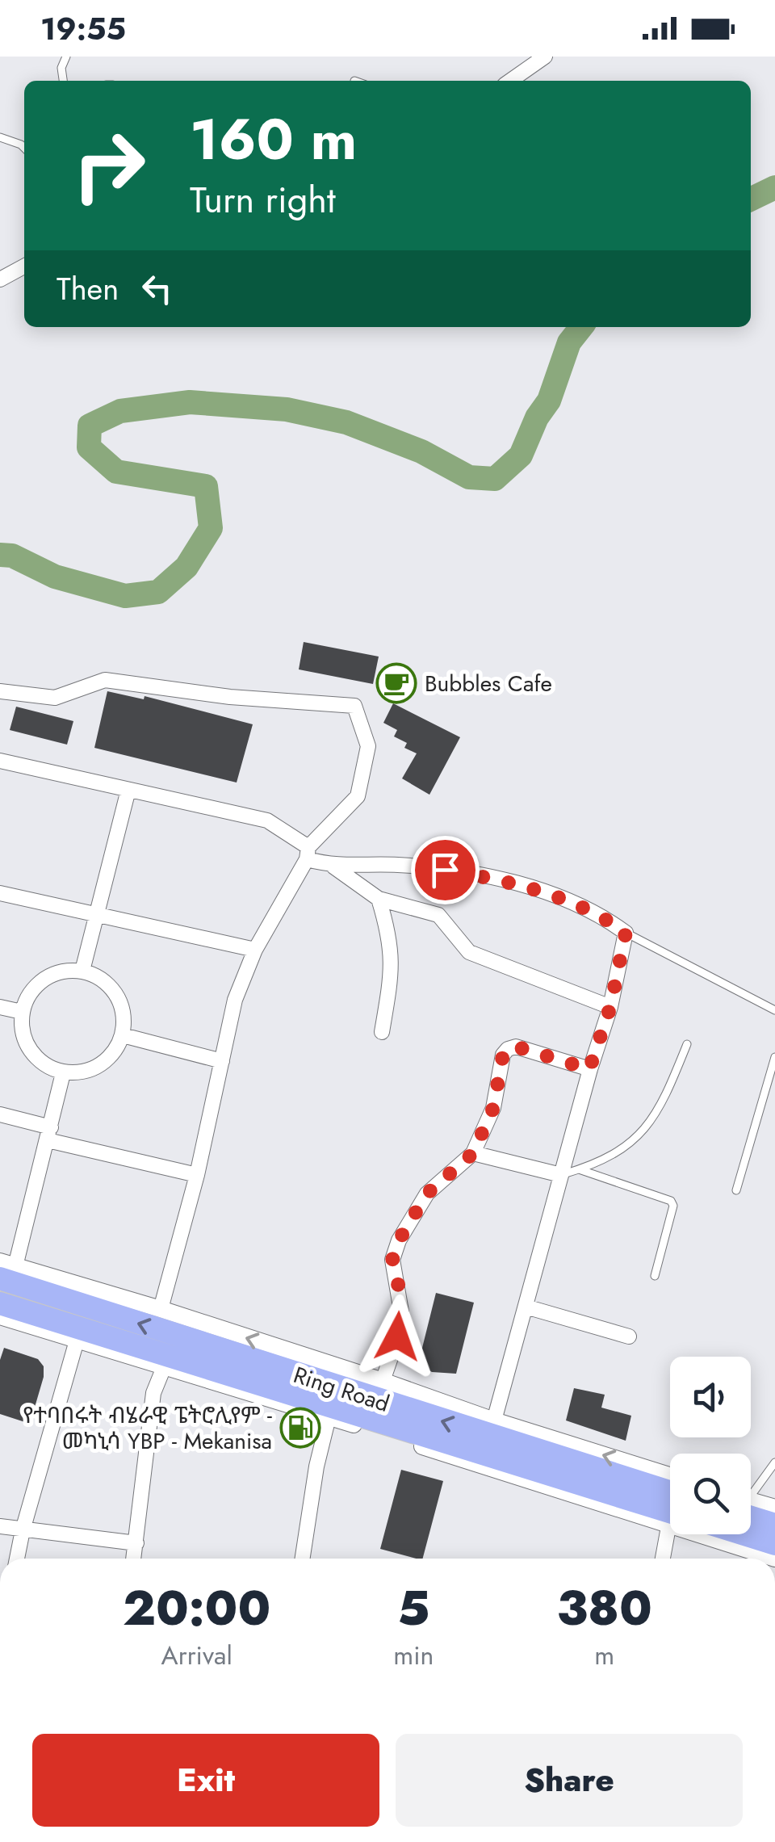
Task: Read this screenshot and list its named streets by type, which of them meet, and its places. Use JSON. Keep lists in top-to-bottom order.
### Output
{
  "streets": {
    "highway": ["Ring Road"]
  },
  "places": {
    "cafe": ["Bubbles Cafe"],
    "fuel station": ["የተባበሩት ብሄራዊ ፔትሮሊየም - መካኒሳ YBP - Mekanisa"]
  },
  "page": {
    "status": "19:55",
    "turn": ["160 m", "Turn right"],
    "then": "Then",
    "eta": [
      "20:00",
      "Arrival",
      "5",
      "min",
      "380",
      "m"
    ],
    "buttons": ["Exit", "Share"]
  }
}
